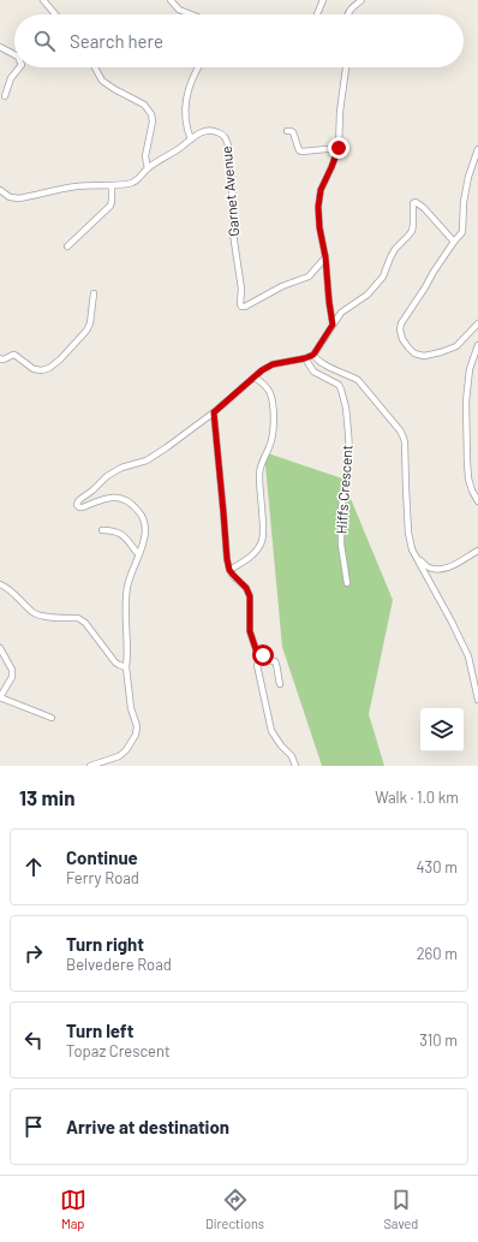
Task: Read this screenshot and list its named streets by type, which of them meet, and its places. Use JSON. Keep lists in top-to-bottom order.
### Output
{
  "streets": {
    "street": ["Garnet Avenue", "Hiffs Crescent"]
  },
  "page": {
    "search": "Search here",
    "heading": ["13 min", "Walk · 1.0 km"],
    "list": [
      ["Continue", "Ferry Road", "430 m"],
      ["Turn right", "Belvedere Road", "260 m"],
      ["Turn left", "Topaz Crescent", "310 m"],
      "Arrive at destination"
    ],
    "nav": ["Map", "Directions", "Saved"]
  }
}
